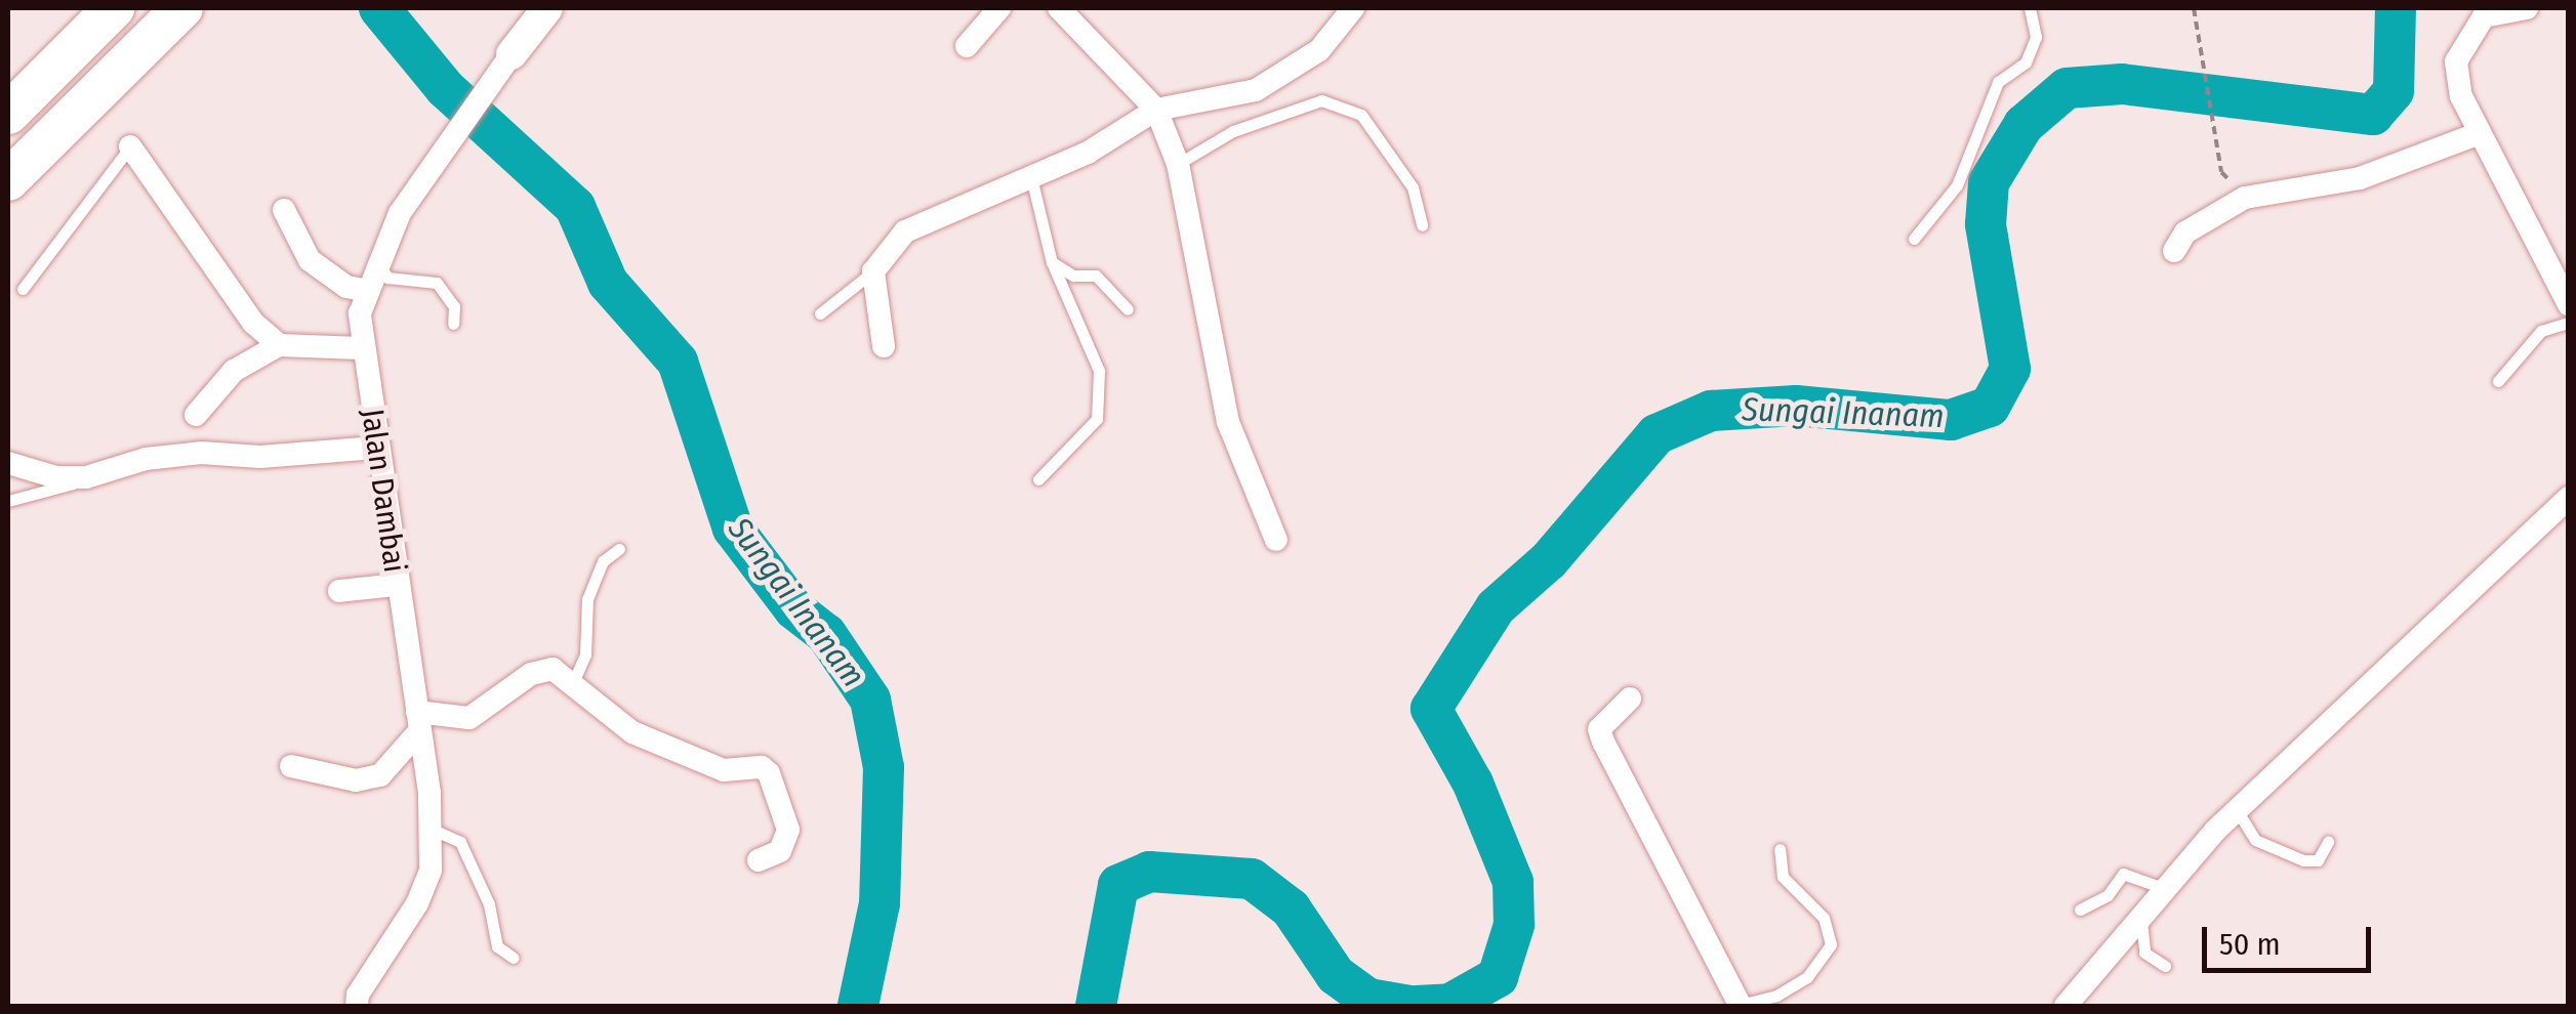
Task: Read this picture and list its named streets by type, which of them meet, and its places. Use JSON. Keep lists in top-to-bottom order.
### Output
{
  "streets": {
    "street": ["Jalan Dambai"]
  },
  "water": ["Sungai Inanam"],
  "scale_bar": "50 m"
}
